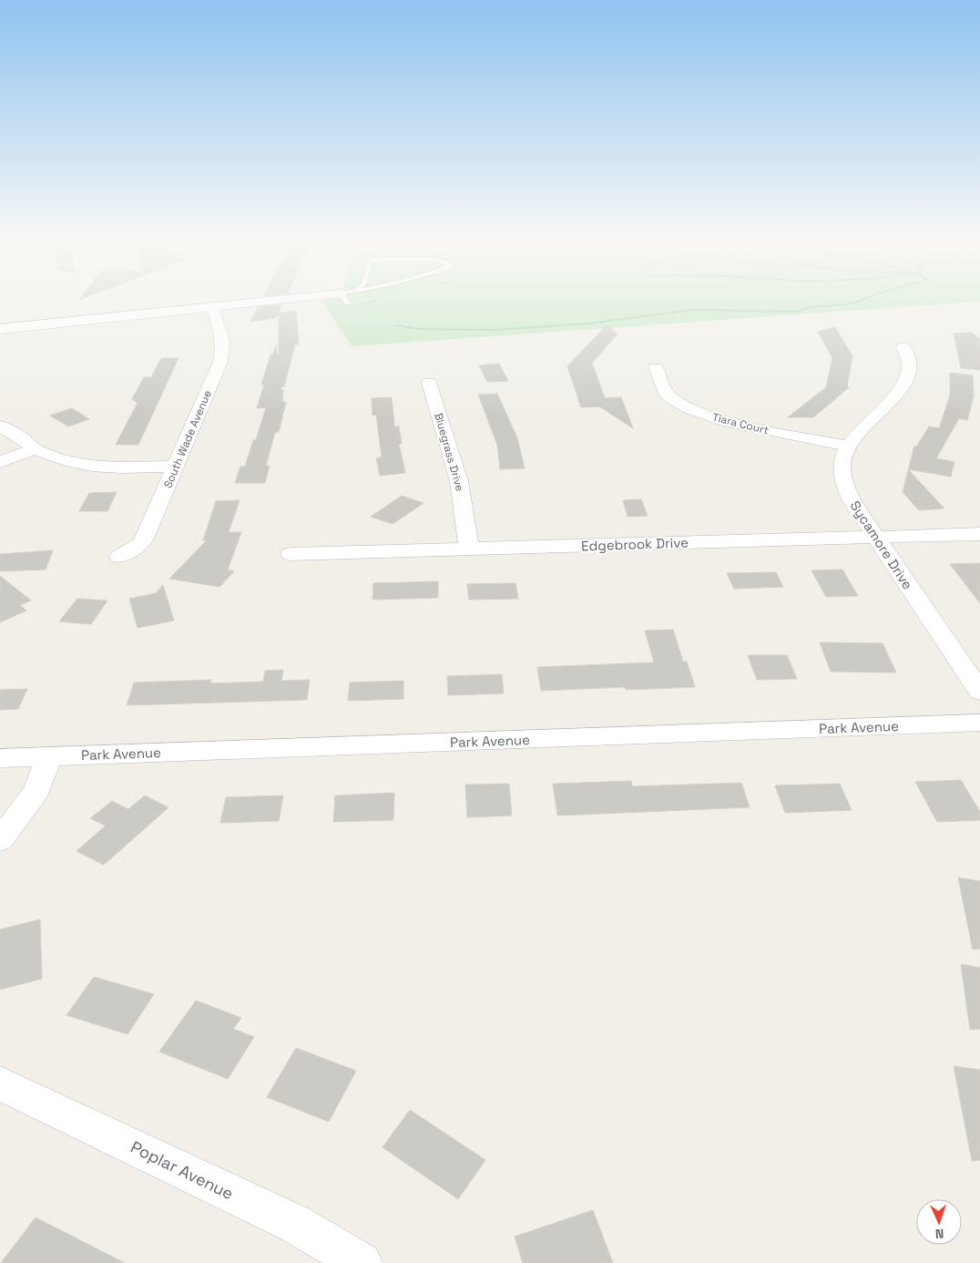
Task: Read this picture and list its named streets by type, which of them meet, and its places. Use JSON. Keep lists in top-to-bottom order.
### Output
{
  "streets": {
    "street": [
      "Tiara Court",
      "South Wade Avenue",
      "Bluegrass Drive",
      "Edgebrook Drive",
      "Sycamore Drive",
      "Park Avenue",
      "Poplar Avenue"
    ]
  },
  "crossings": [
    ["Tiara Court", "Sycamore Drive"],
    ["Bluegrass Drive", "Edgebrook Drive"],
    ["Edgebrook Drive", "Sycamore Drive"]
  ],
  "north": "bottom"
}
